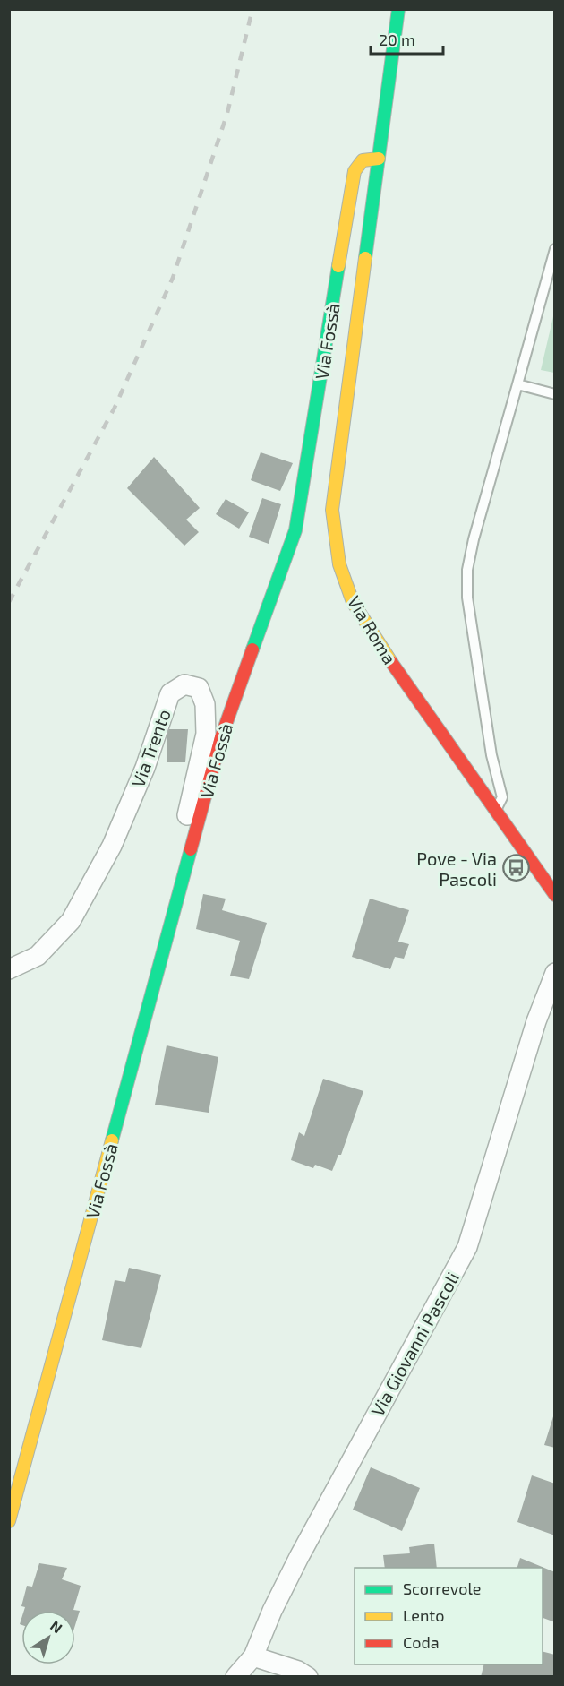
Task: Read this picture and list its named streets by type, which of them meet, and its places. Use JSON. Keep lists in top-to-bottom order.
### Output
{
  "streets": {
    "street": [
      "Via Fossà",
      "Via Roma",
      "Via Trento",
      "Via Giovanni Pascoli"
    ]
  },
  "crossings": [
    ["Via Fossà", "Via Roma"],
    ["Via Fossà", "Via Trento"]
  ],
  "places": {
    "bus stop": ["Pove - Via Pascoli"]
  },
  "legend": ["Scorrevole", "Lento", "Coda"],
  "scale_bar": "20 m",
  "north": "top right"
}
